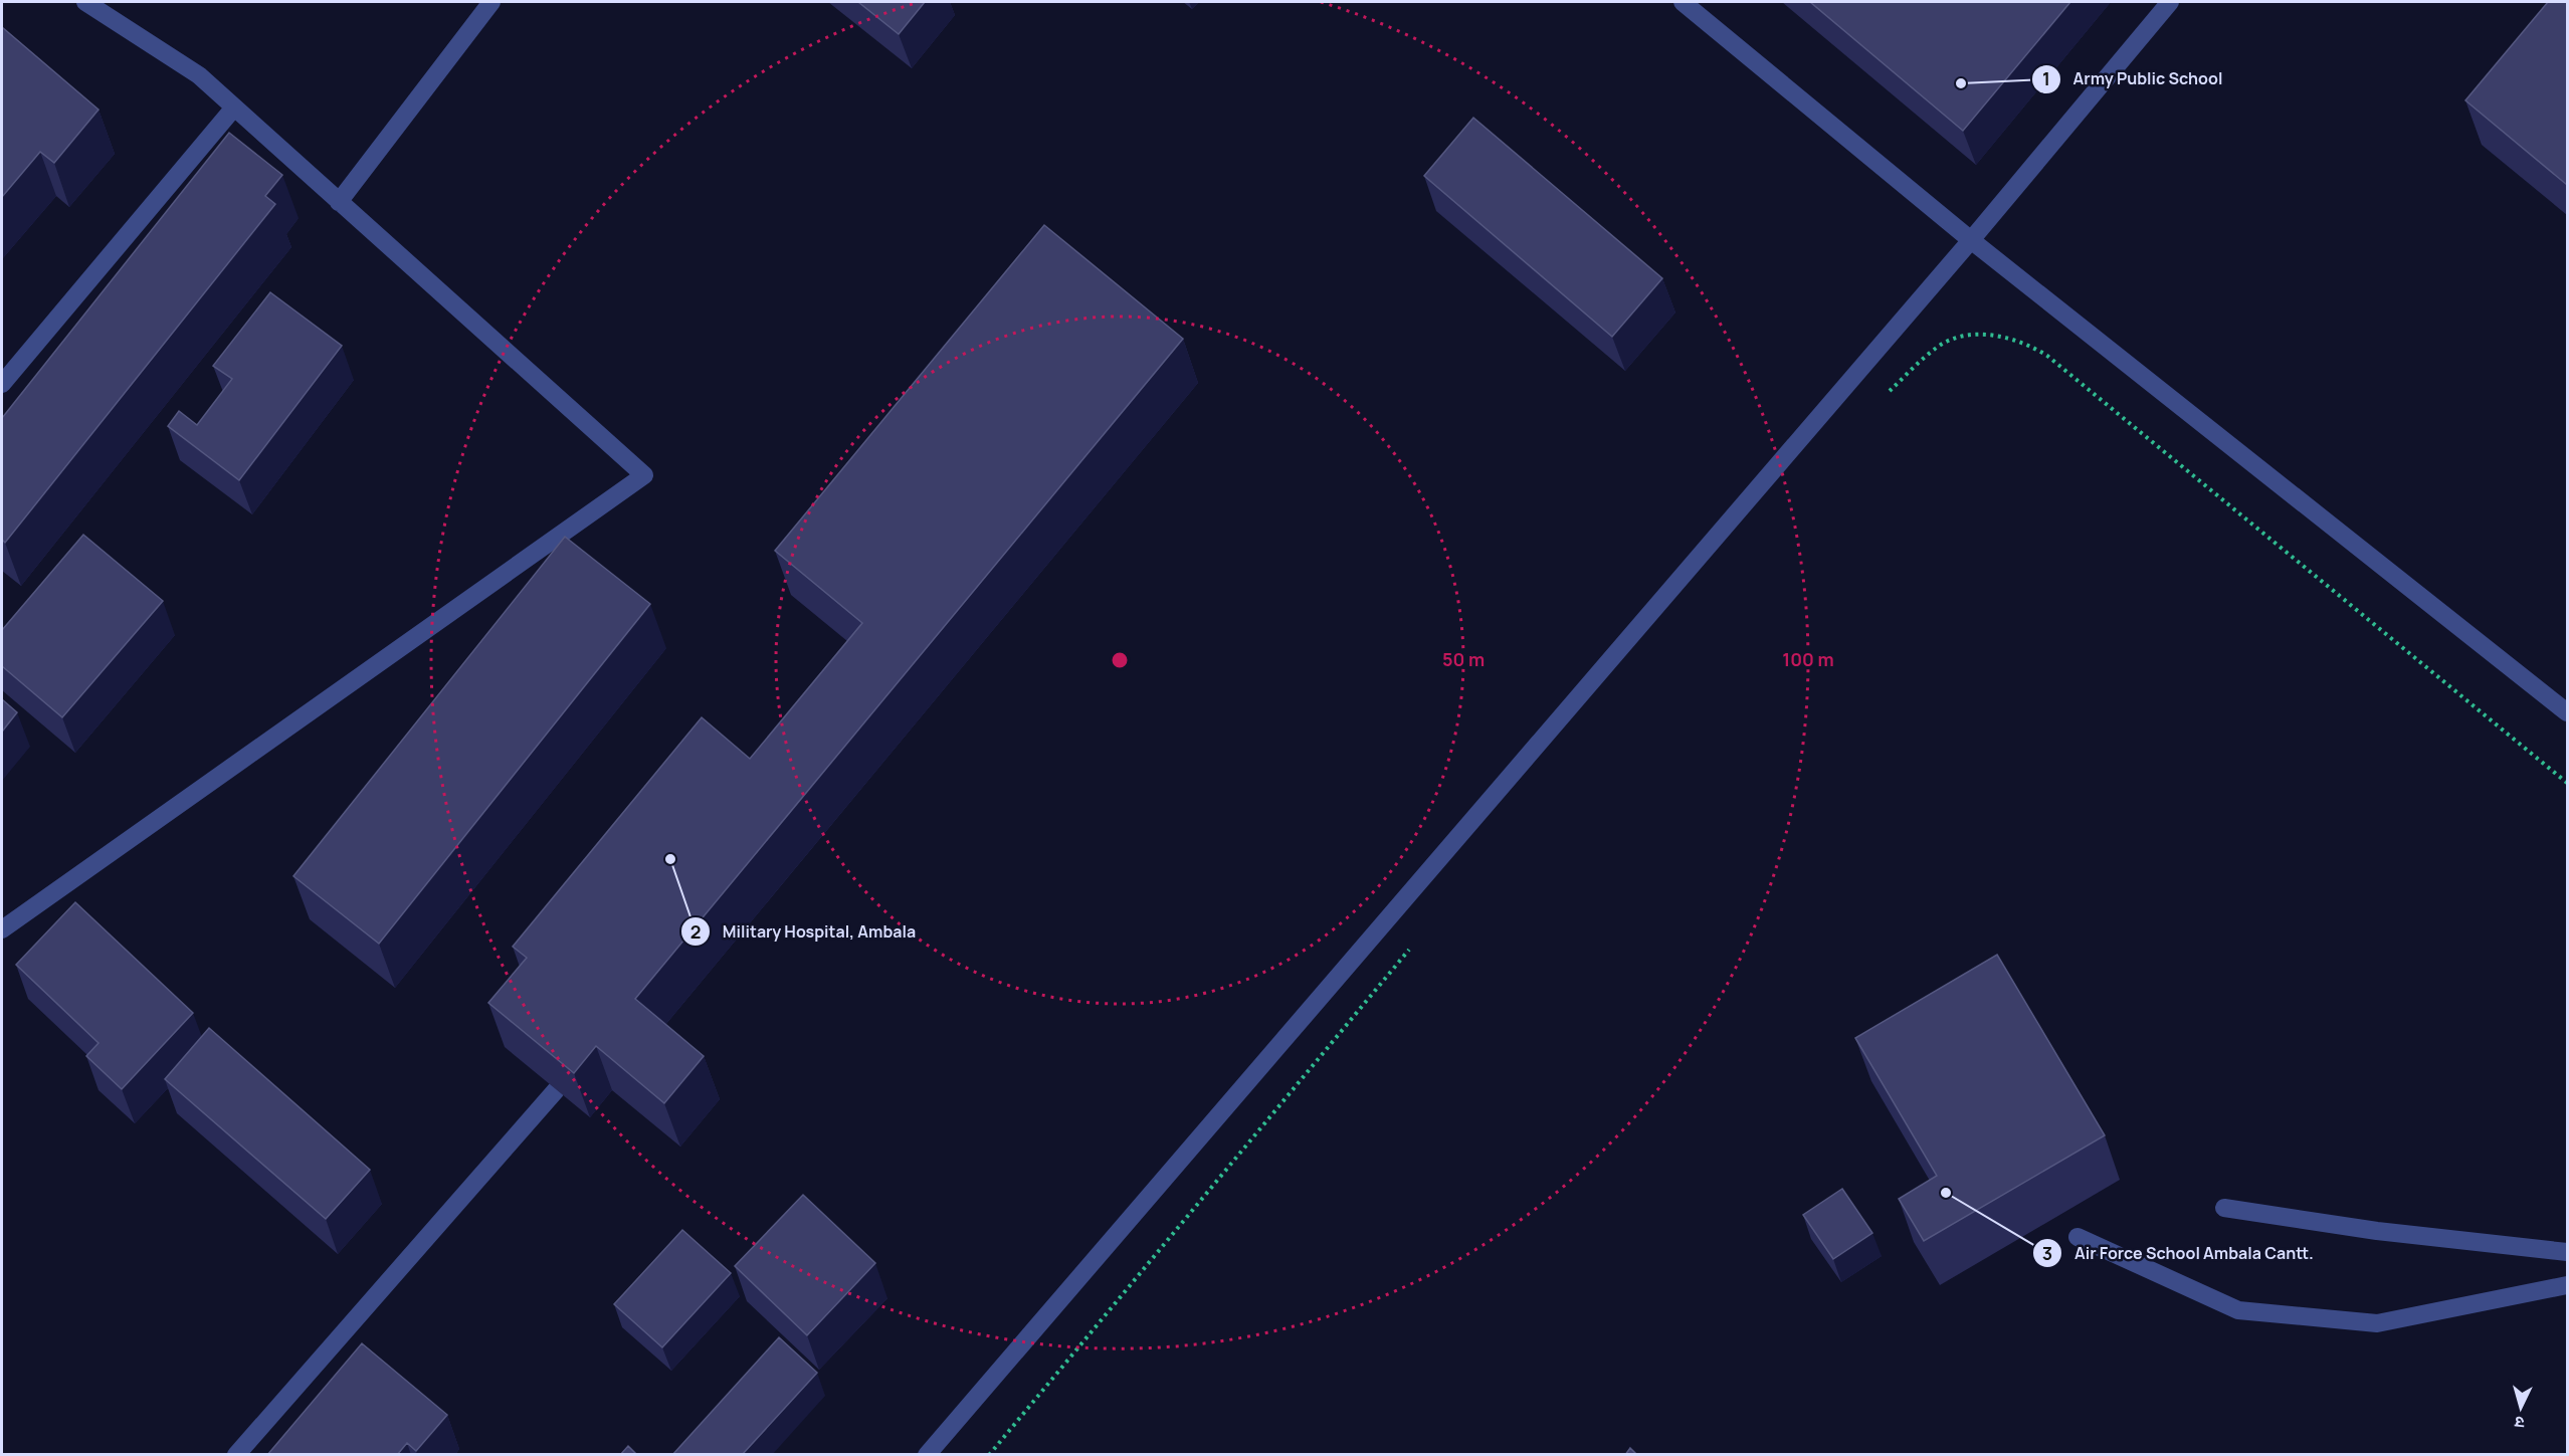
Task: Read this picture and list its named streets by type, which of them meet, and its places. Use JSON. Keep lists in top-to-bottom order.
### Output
{
  "places": ["Army Public School", "Military Hospital, Ambala", "Air Force School Ambala Cantt."],
  "north": "bottom",
  "rings": ["50 m", "100 m"]
}
